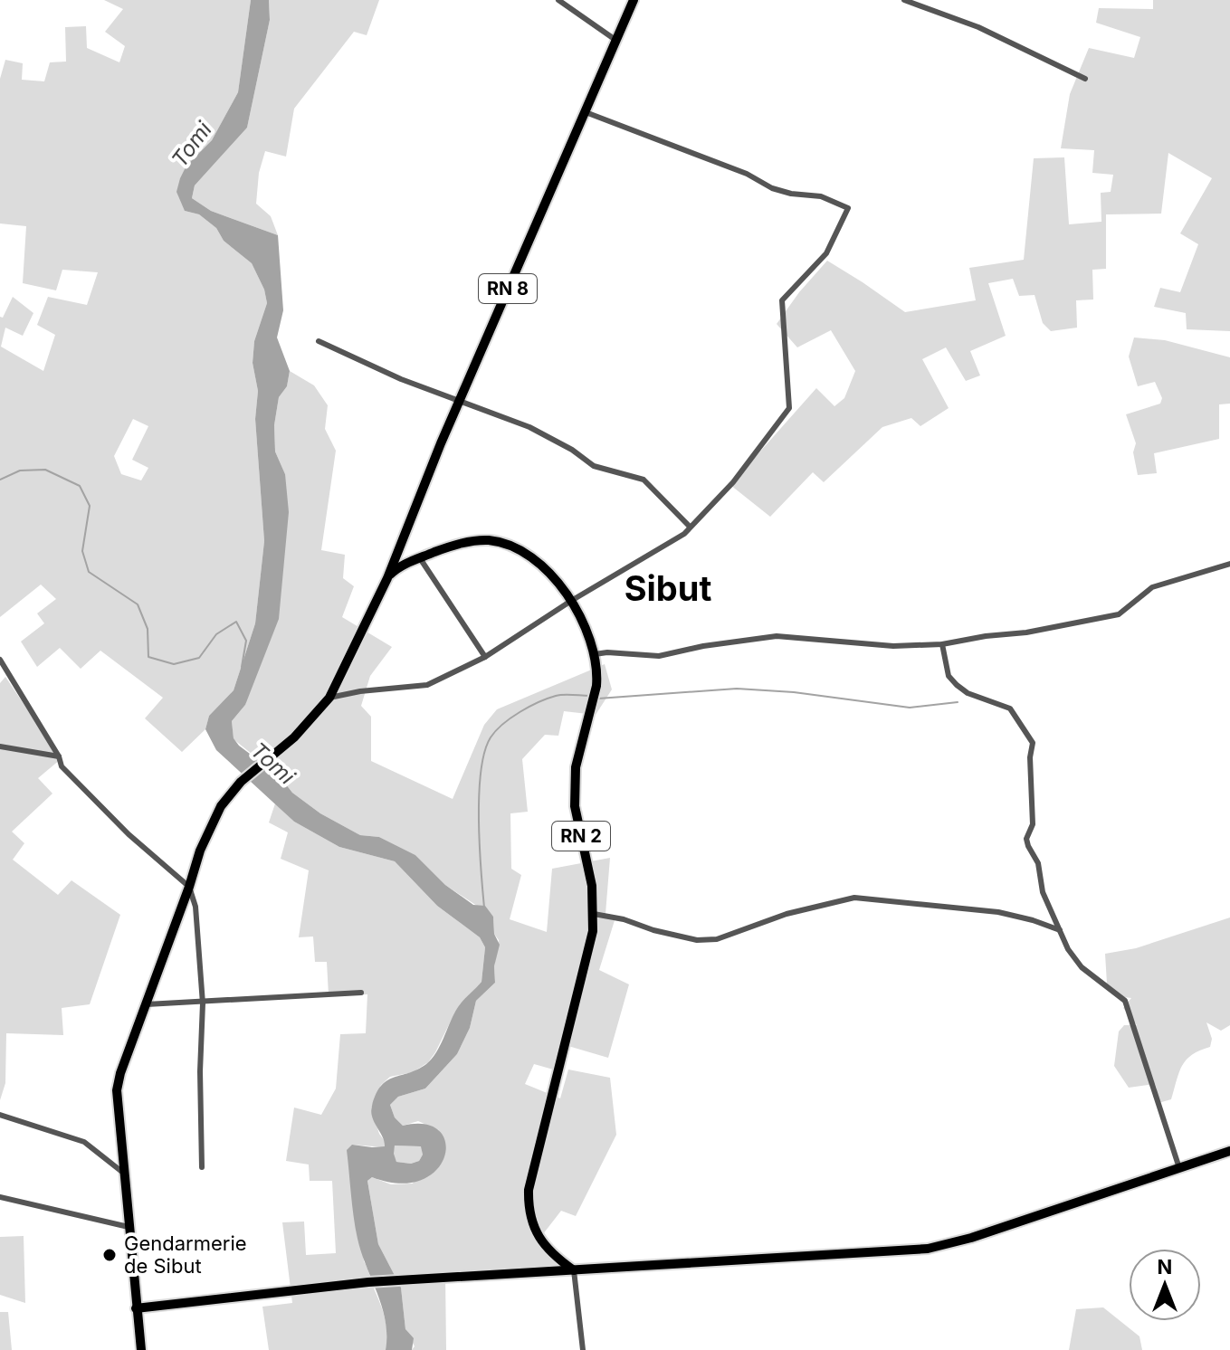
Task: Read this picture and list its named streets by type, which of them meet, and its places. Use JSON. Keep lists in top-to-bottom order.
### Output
{
  "streets": {
    "main road": ["RN 8", "RN 2"]
  },
  "crossings": [
    ["RN 8", "RN 2"]
  ],
  "districts": ["Sibut"],
  "water": ["Tomi"],
  "places": ["Gendarmerie de Sibut"],
  "north": "top"
}
